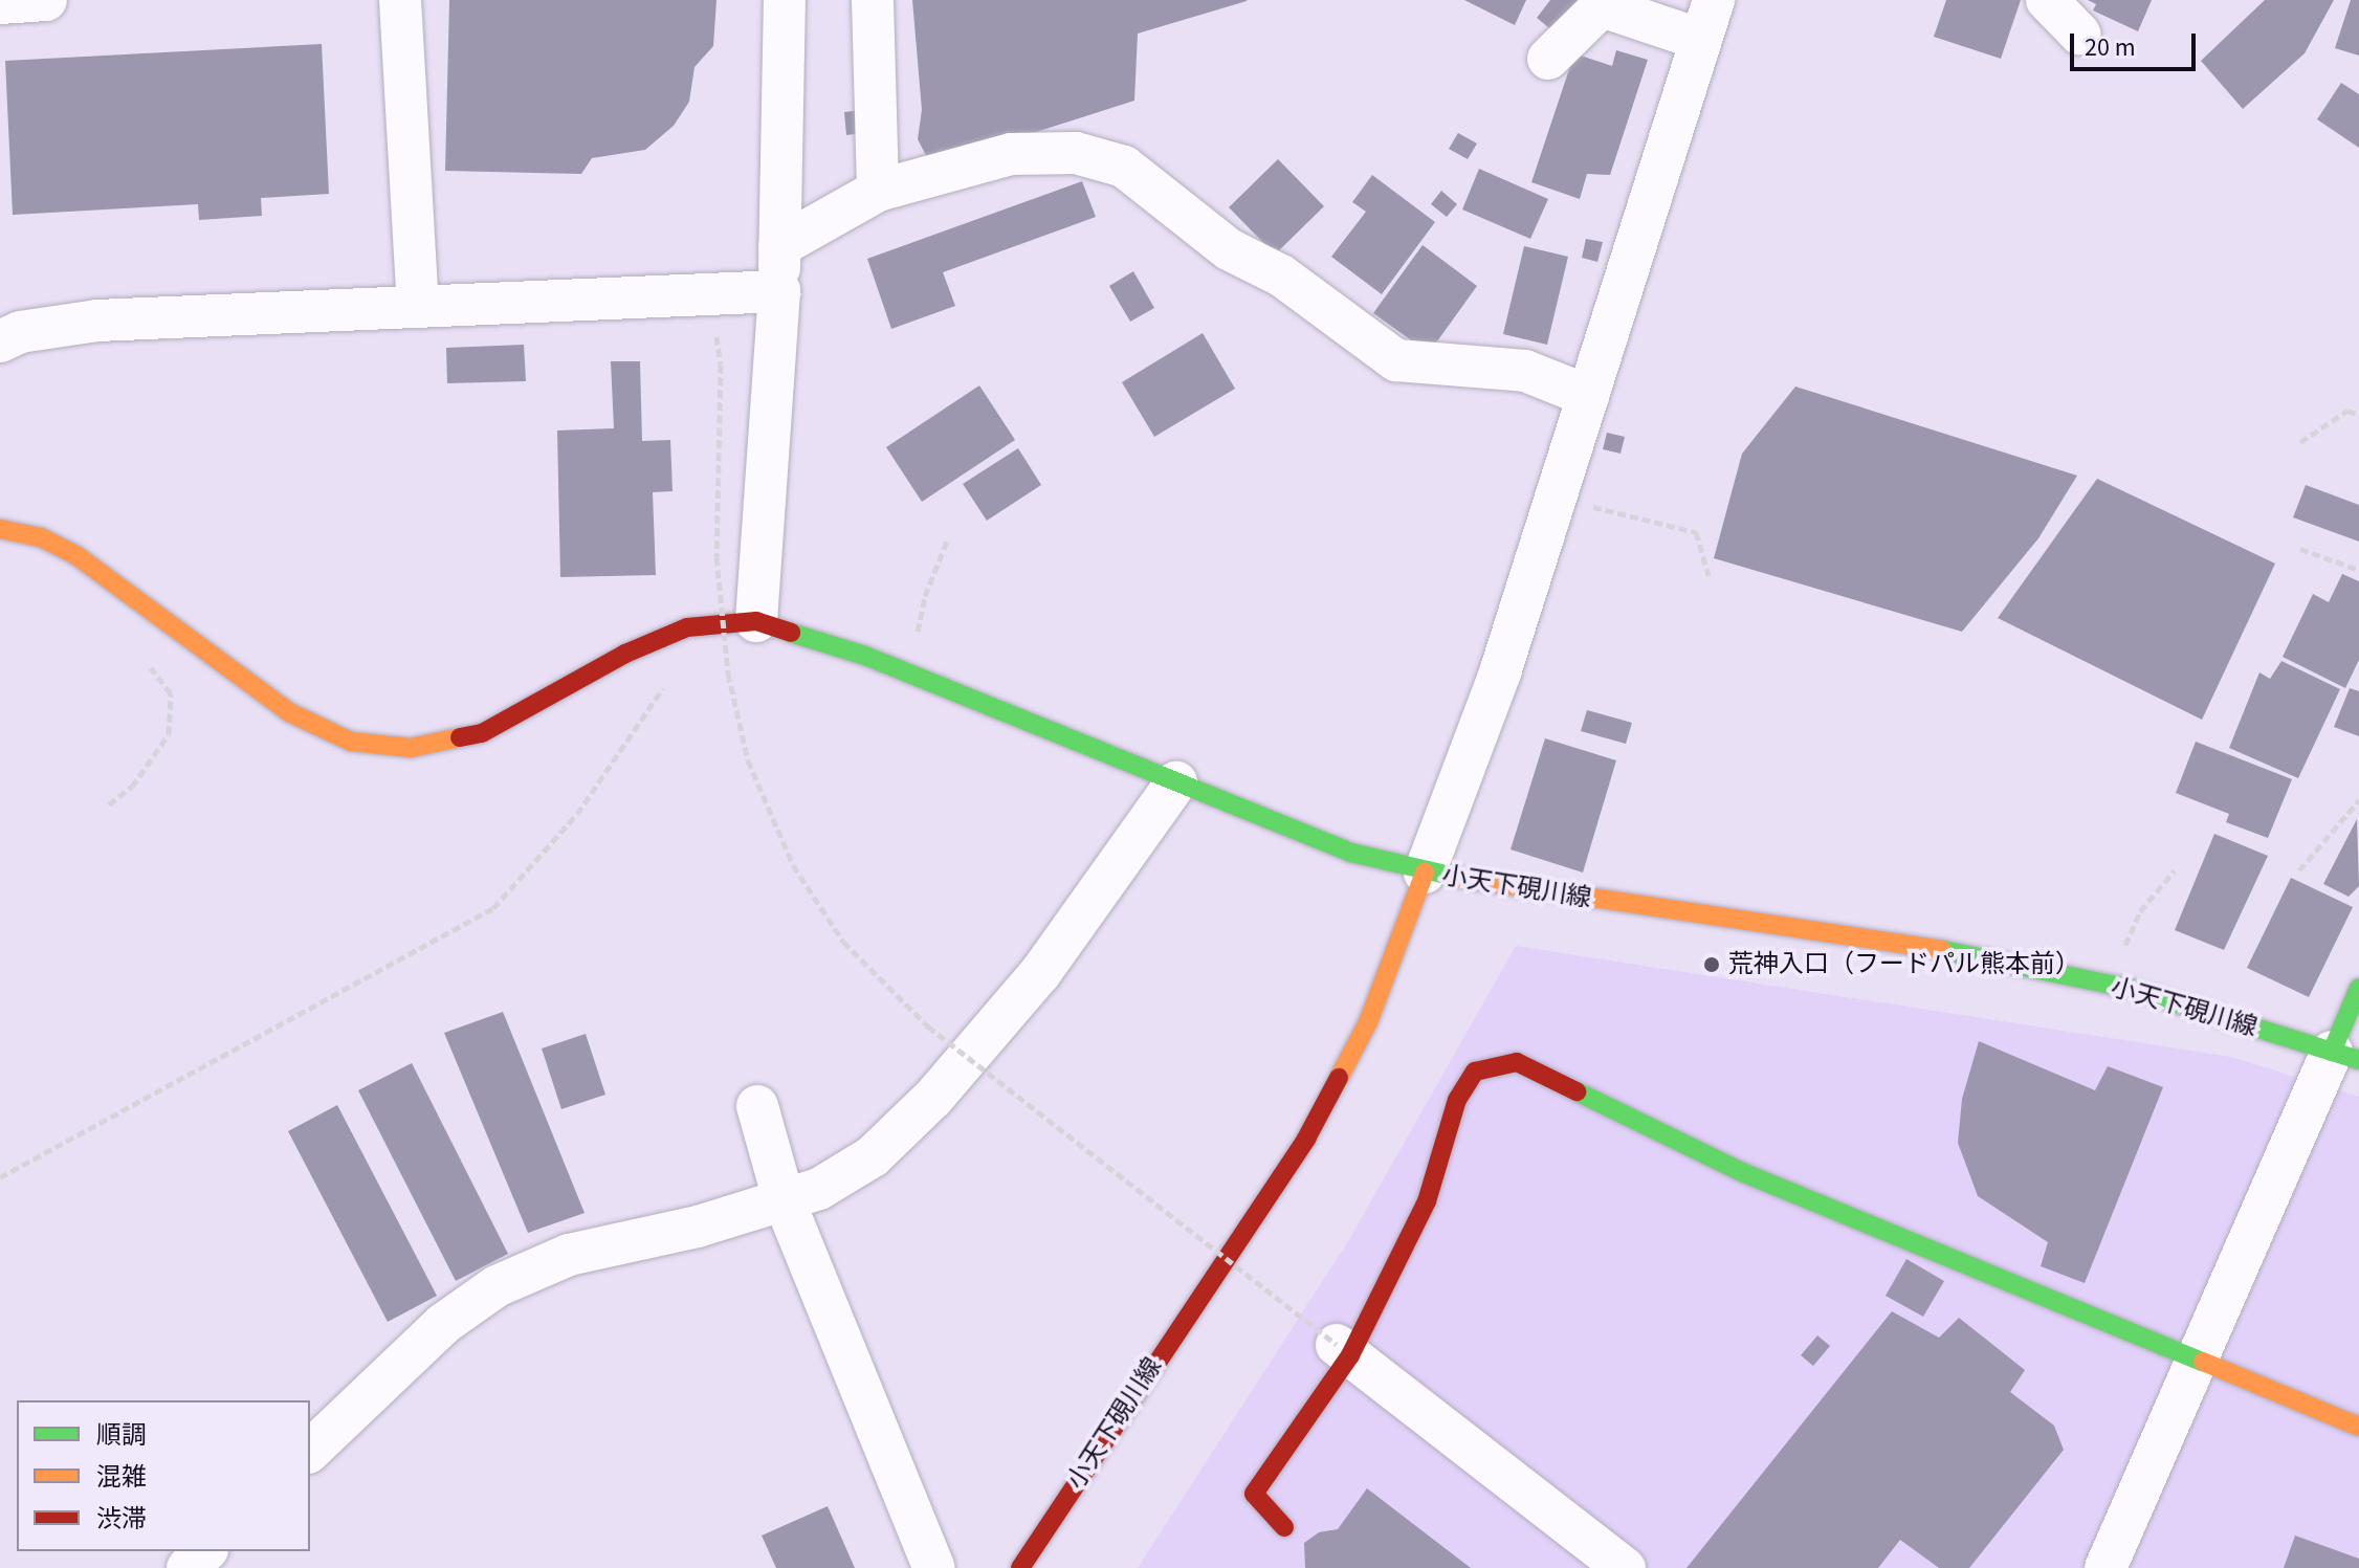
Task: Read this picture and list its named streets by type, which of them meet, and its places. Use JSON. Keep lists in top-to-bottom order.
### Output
{
  "streets": {
    "street": ["小天下硯川線"]
  },
  "places": ["荒神入口（フードパル熊本前）"],
  "legend": ["順調", "混雑", "渋滞"],
  "scale_bar": "20 m"
}
